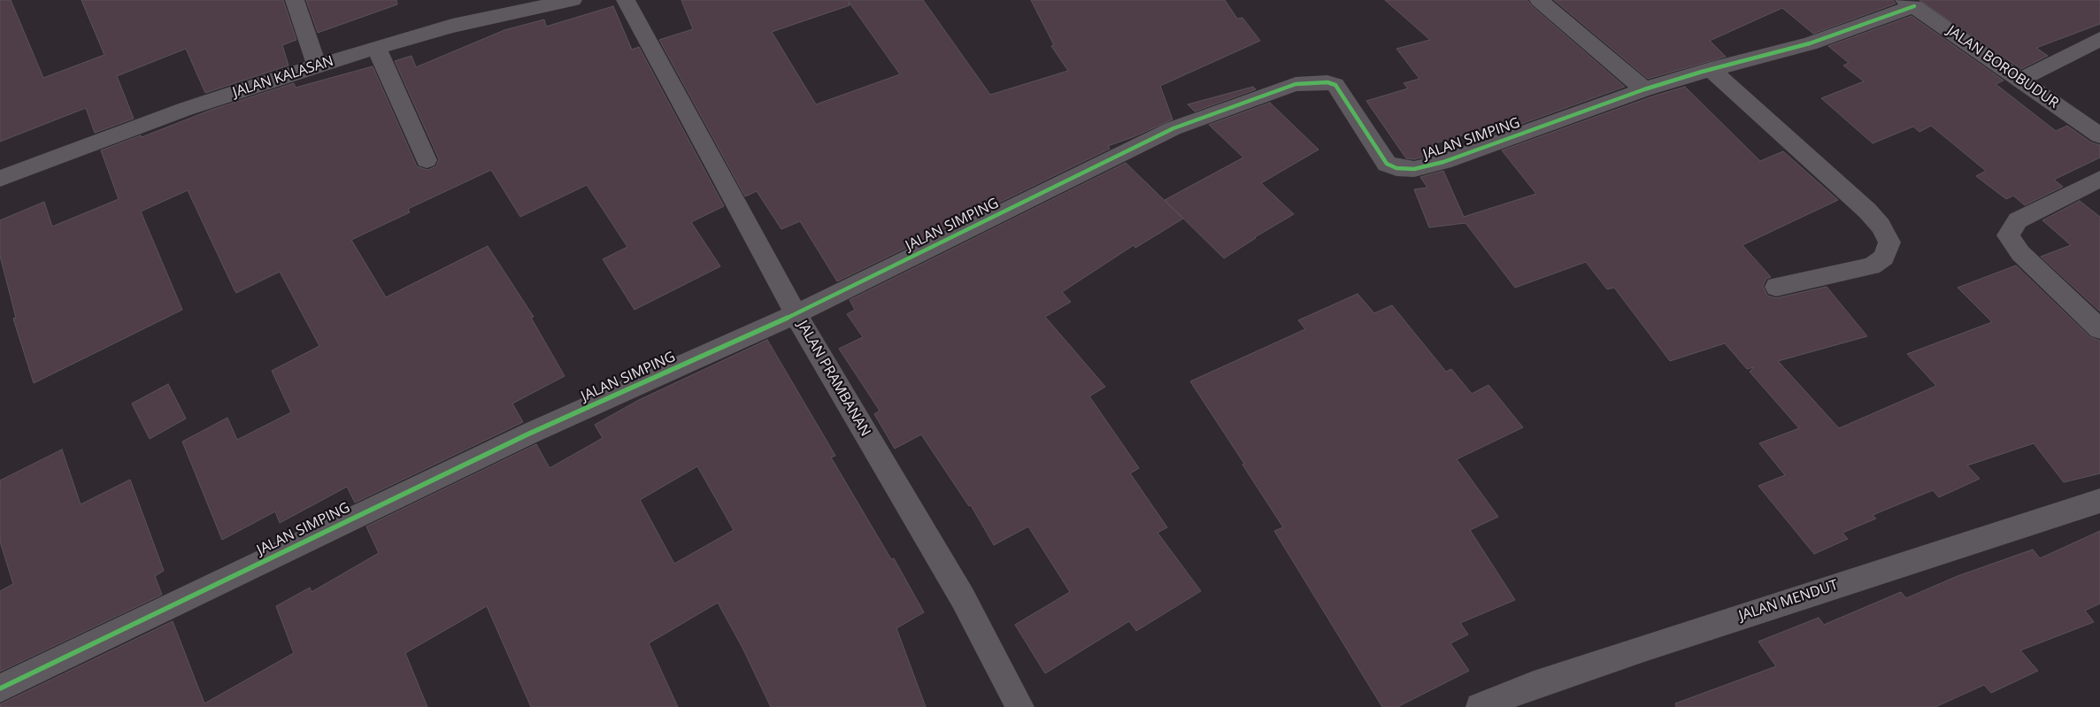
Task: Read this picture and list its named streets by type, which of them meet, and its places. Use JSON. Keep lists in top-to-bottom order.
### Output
{
  "streets": {
    "street": [
      "JALAN BOROBUDUR",
      "JALAN KALASAN",
      "JALAN SIMPING",
      "JALAN PRAMBANAN",
      "JALAN MENDUT"
    ]
  },
  "crossings": [
    ["JALAN BOROBUDUR", "JALAN SIMPING"],
    ["JALAN SIMPING", "JALAN PRAMBANAN"]
  ]
}
